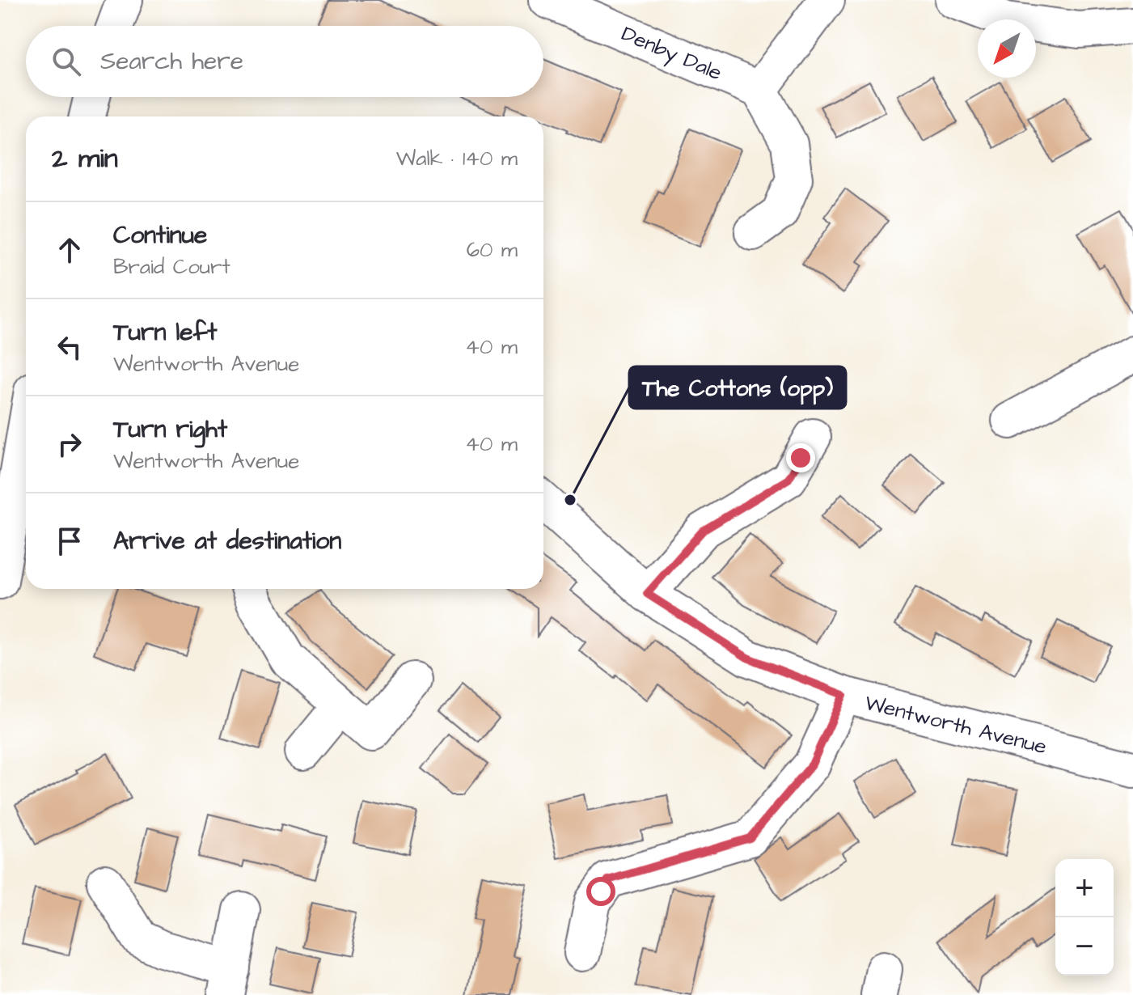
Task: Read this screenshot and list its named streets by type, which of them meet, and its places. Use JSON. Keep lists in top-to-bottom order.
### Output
{
  "streets": {
    "street": ["Denby Dale", "Wentworth Avenue"]
  },
  "places": ["The Cottons (opp)"],
  "north": "bottom left",
  "page": {
    "search": "Search here",
    "heading": ["2 min", "Walk · 140 m"],
    "list": [
      ["Continue", "Braid Court", "60 m"],
      ["Turn left", "Wentworth Avenue", "40 m"],
      ["Turn right", "Wentworth Avenue", "40 m"],
      "Arrive at destination"
    ],
    "map_buttons": ["+", "−"]
  }
}
